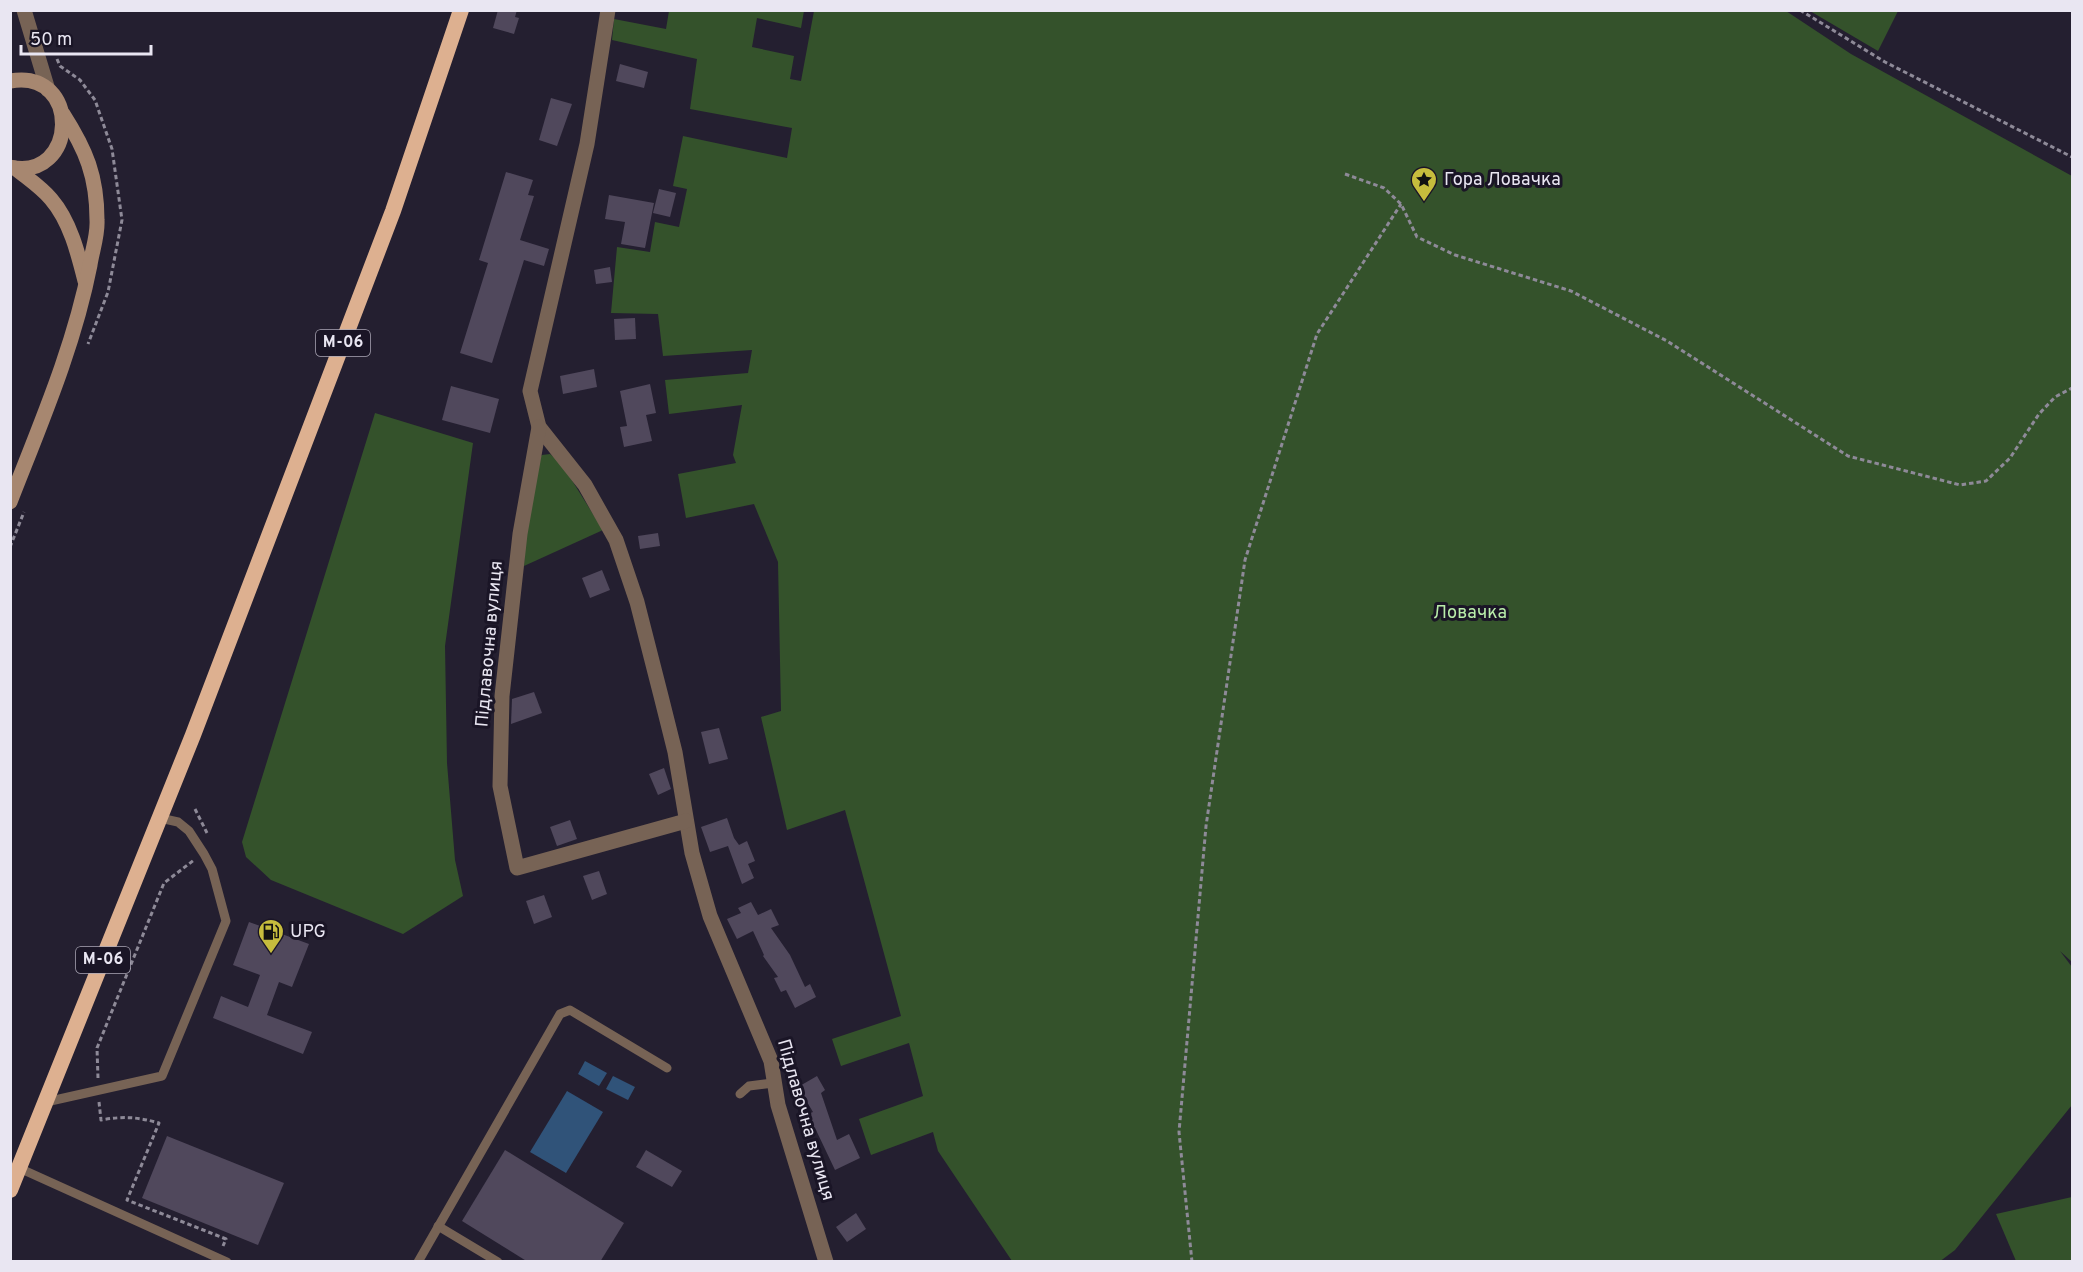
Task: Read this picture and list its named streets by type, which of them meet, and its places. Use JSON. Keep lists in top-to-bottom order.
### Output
{
  "streets": {
    "highway": ["М-06"],
    "street": ["Підлавочна вулиця"]
  },
  "parks": ["Ловачка"],
  "places": {
    "place": ["Гора Ловачка"],
    "fuel station": ["UPG"]
  },
  "scale_bar": "50 m"
}
